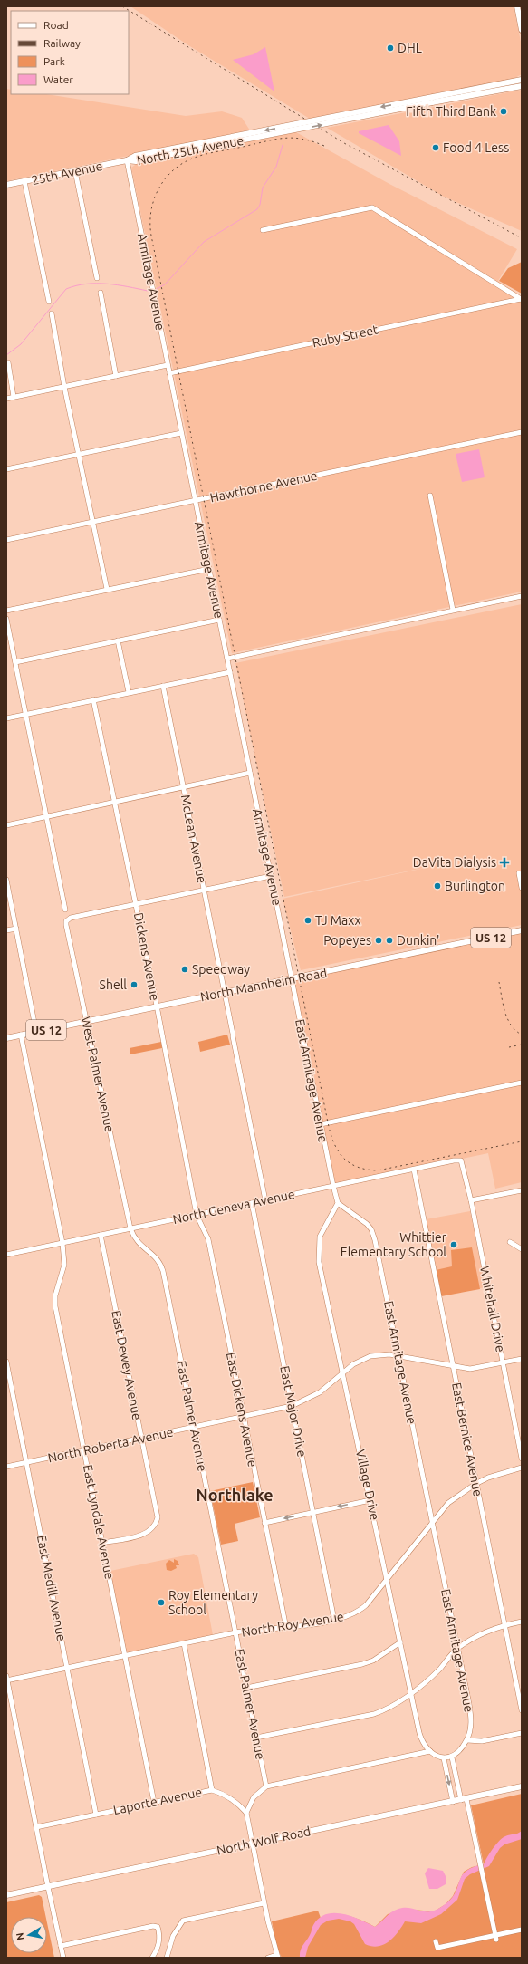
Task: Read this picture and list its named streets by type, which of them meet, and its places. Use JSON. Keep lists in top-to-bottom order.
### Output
{
  "streets": {
    "main road": [
      "North 25th Avenue",
      "25th Avenue",
      "US 12",
      "North Mannheim Road",
      "North Wolf Road"
    ],
    "street": [
      "Armitage Avenue",
      "Ruby Street",
      "Hawthorne Avenue",
      "McLean Avenue",
      "Dickens Avenue",
      "West Palmer Avenue",
      "East Armitage Avenue",
      "North Geneva Avenue",
      "Whitehall Drive",
      "East Dewey Avenue",
      "East Dickens Avenue",
      "East Major Drive",
      "East Palmer Avenue",
      "East Bernice Avenue",
      "North Roberta Avenue",
      "Village Drive",
      "East Lyndale Avenue",
      "East Medill Avenue",
      "North Roy Avenue",
      "Laporte Avenue"
    ]
  },
  "crossings": [
    ["North 25th Avenue", "25th Avenue"],
    ["North 25th Avenue", "Armitage Avenue"],
    ["25th Avenue", "Armitage Avenue"],
    ["Armitage Avenue", "Ruby Street"],
    ["Armitage Avenue", "Hawthorne Avenue"],
    ["Armitage Avenue", "North Mannheim Road"],
    ["Armitage Avenue", "East Armitage Avenue"],
    ["McLean Avenue", "North Mannheim Road"],
    ["Dickens Avenue", "North Mannheim Road"],
    ["Dickens Avenue", "West Palmer Avenue"],
    ["Dickens Avenue", "North Geneva Avenue"],
    ["Dickens Avenue", "East Dickens Avenue"],
    ["North Mannheim Road", "West Palmer Avenue"],
    ["North Mannheim Road", "East Armitage Avenue"],
    ["North Mannheim Road", "East Lyndale Avenue"],
    ["West Palmer Avenue", "North Geneva Avenue"],
    ["West Palmer Avenue", "East Palmer Avenue"],
    ["East Armitage Avenue", "North Geneva Avenue"],
    ["East Armitage Avenue", "North Roberta Avenue"],
    ["East Armitage Avenue", "Village Drive"],
    ["East Armitage Avenue", "North Roy Avenue"],
    ["North Geneva Avenue", "Whitehall Drive"],
    ["North Geneva Avenue", "East Dewey Avenue"],
    ["North Geneva Avenue", "East Dickens Avenue"],
    ["North Geneva Avenue", "East Major Drive"],
    ["North Geneva Avenue", "East Palmer Avenue"],
    ["North Geneva Avenue", "East Bernice Avenue"],
    ["North Geneva Avenue", "East Lyndale Avenue"],
    ["Whitehall Drive", "North Roberta Avenue"],
    ["East Dewey Avenue", "North Roberta Avenue"],
    ["East Dewey Avenue", "East Lyndale Avenue"],
    ["East Dickens Avenue", "North Roberta Avenue"],
    ["East Dickens Avenue", "North Roy Avenue"],
    ["East Major Drive", "North Roberta Avenue"],
    ["East Major Drive", "North Roy Avenue"],
    ["East Palmer Avenue", "North Roberta Avenue"],
    ["East Palmer Avenue", "North Roy Avenue"],
    ["East Bernice Avenue", "North Roberta Avenue"],
    ["East Bernice Avenue", "North Roy Avenue"],
    ["North Roberta Avenue", "Village Drive"],
    ["North Roberta Avenue", "East Lyndale Avenue"],
    ["North Roberta Avenue", "East Medill Avenue"],
    ["Village Drive", "North Roy Avenue"],
    ["East Lyndale Avenue", "North Roy Avenue"],
    ["East Lyndale Avenue", "Laporte Avenue"],
    ["East Medill Avenue", "North Roy Avenue"],
    ["East Medill Avenue", "Laporte Avenue"]
  ],
  "districts": ["Northlake"],
  "places": {
    "other": [
      "DHL",
      "Fifth Third Bank",
      "Food 4 Less",
      "Burlington",
      "TJ Maxx",
      "Popeyes",
      "Dunkin'",
      "Speedway",
      "Shell",
      "Whittier Elementary School",
      "Roy Elementary School"
    ],
    "health": ["DaVita Dialysis"]
  },
  "legend": [
    "Road",
    "Railway",
    "Park",
    "Water"
  ],
  "north": "left"
}
